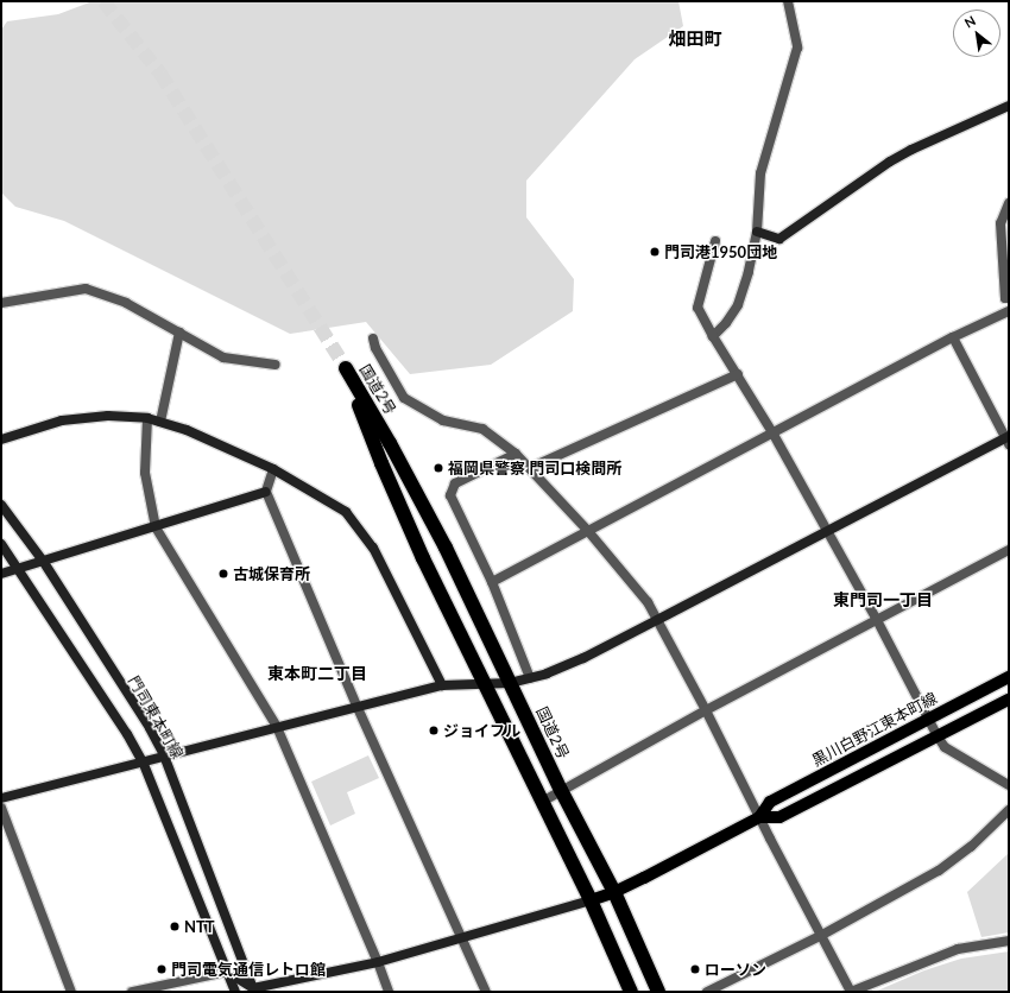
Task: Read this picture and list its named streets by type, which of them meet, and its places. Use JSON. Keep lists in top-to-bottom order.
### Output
{
  "streets": {
    "highway": ["国道2号"],
    "main road": ["黒川白野江東本町線"],
    "street": ["門司東本町線"]
  },
  "crossings": [
    ["国道2号", "黒川白野江東本町線"]
  ],
  "districts": ["畑田町", "東門司一丁目", "東本町二丁目"],
  "places": [
    "門司港1950団地",
    "福岡県警察 門司口検問所",
    "古城保育所",
    "ジョイフル",
    "NTT",
    "門司電気通信レトロ館",
    "ローソン"
  ],
  "north": "top left"
}
